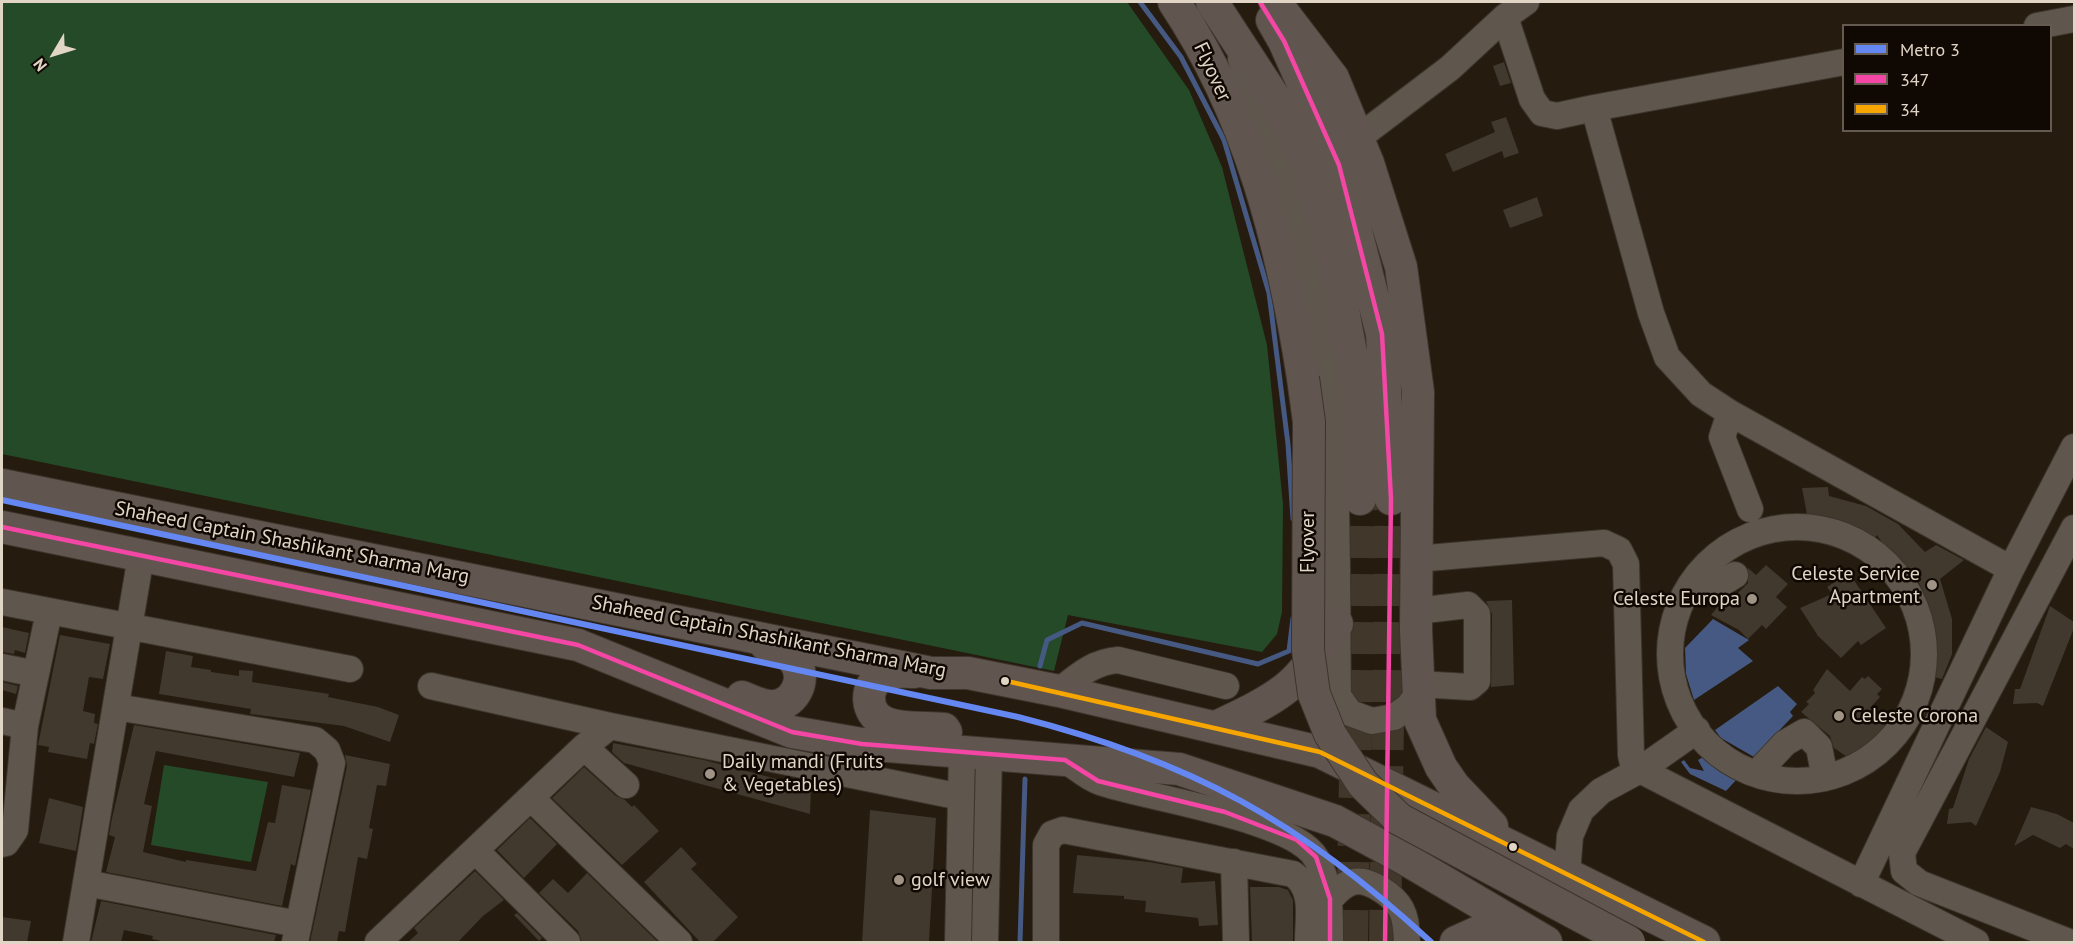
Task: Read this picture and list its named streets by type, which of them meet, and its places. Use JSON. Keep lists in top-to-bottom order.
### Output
{
  "streets": {
    "main road": ["Flyover", "Shaheed Captain Shashikant Sharma Marg"]
  },
  "places": [
    "Celeste Service Apartment",
    "Celeste Europa",
    "Celeste Corona",
    "Daily mandi (Fruits & Vegetables)",
    "golf view"
  ],
  "lines": ["transit line 347", "metro line 3", "transit line 34"],
  "legend": ["Metro 3", "347", "34"],
  "north": "bottom left"
}
